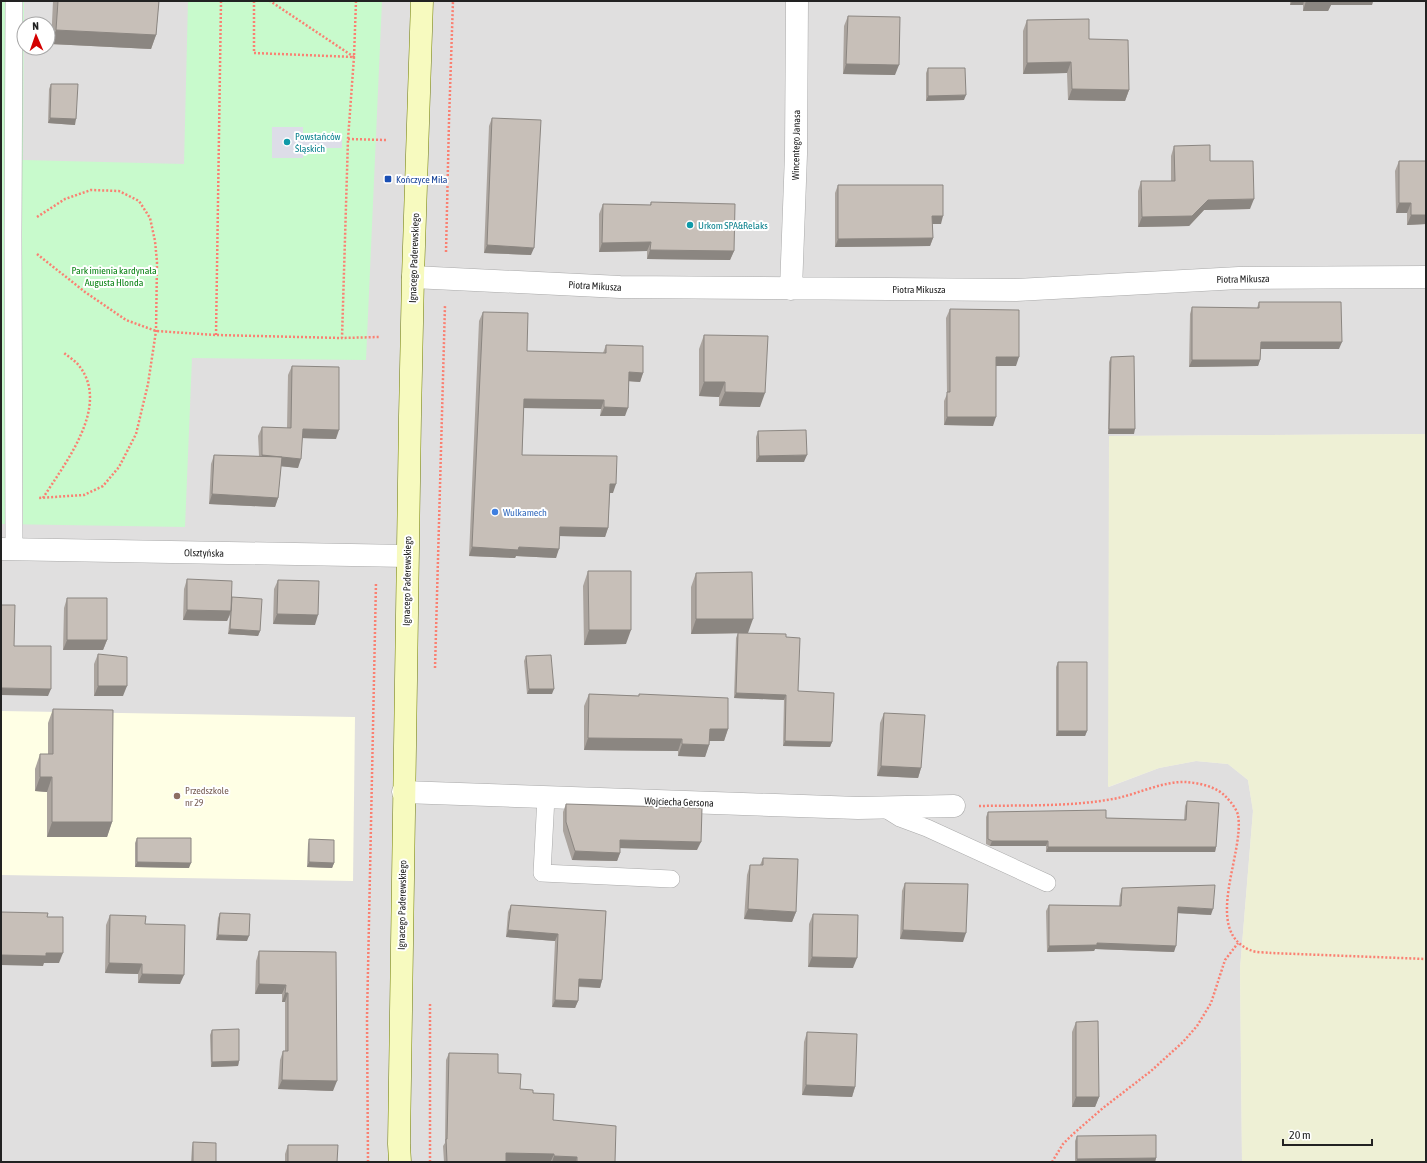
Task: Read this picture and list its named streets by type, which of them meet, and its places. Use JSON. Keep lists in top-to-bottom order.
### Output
{
  "streets": {
    "main road": ["Ignacego Paderewskiego"],
    "street": [
      "Wincentego Janasa",
      "Piotra Mikusza",
      "Olsztyńska",
      "Wojciecha Gersona"
    ]
  },
  "crossings": [
    ["Wincentego Janasa", "Piotra Mikusza"],
    ["Ignacego Paderewskiego", "Piotra Mikusza"],
    ["Ignacego Paderewskiego", "Olsztyńska"],
    ["Ignacego Paderewskiego", "Wojciecha Gersona"]
  ],
  "parks": ["Park imienia kardynała Augusta Hlonda"],
  "places": {
    "other": [
      "Powstańców Śląskich",
      "Urkom SPA&Relaks",
      "Wulkamech",
      "Przedszkole nr 29"
    ],
    "transit": ["Kończyce Miła"]
  },
  "scale_bar": "20 m",
  "north": "top"
}
